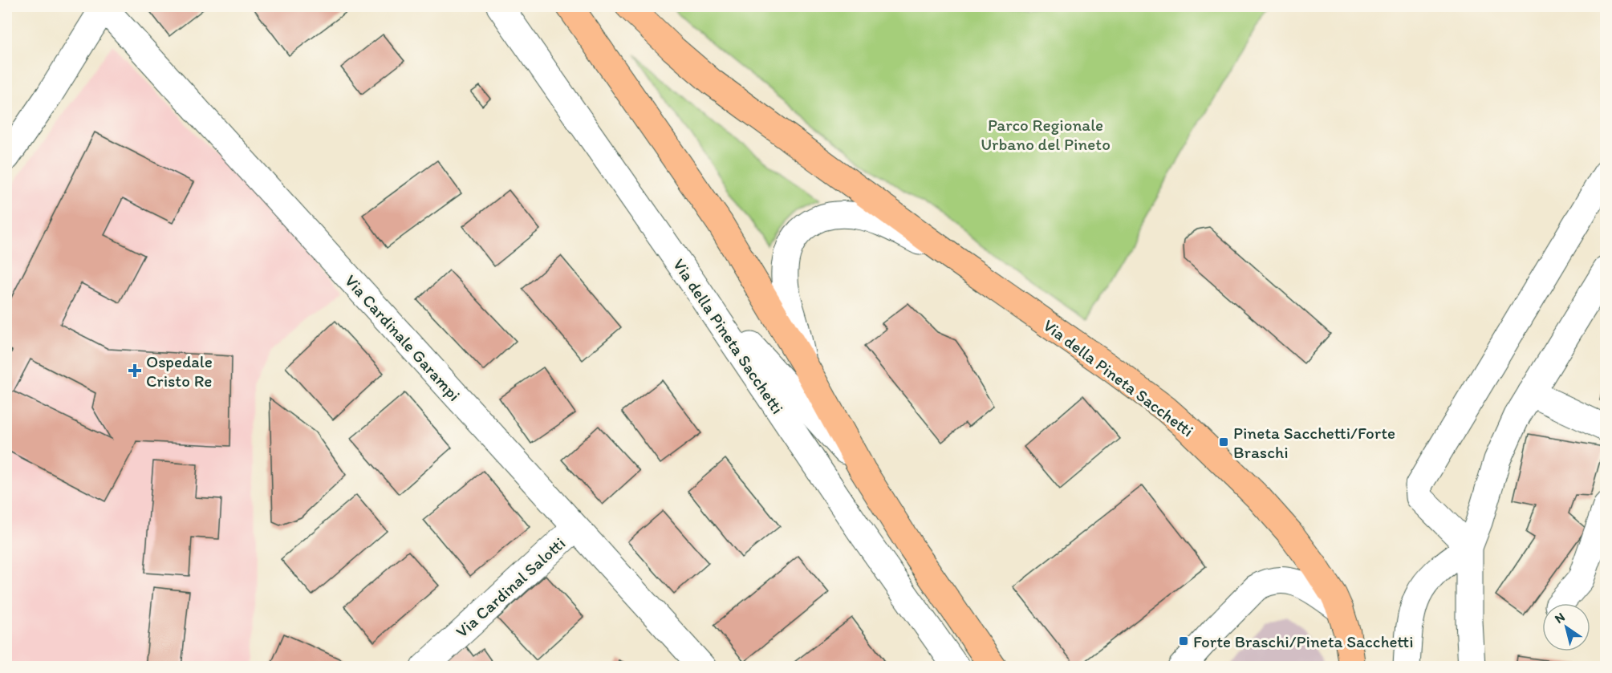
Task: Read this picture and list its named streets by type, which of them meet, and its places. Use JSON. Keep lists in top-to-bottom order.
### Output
{
  "streets": {
    "main road": ["Via della Pineta Sacchetti"],
    "street": ["Via Cardinale Garampi", "Via Cardinal Salotti"]
  },
  "crossings": [
    ["Via Cardinale Garampi", "Via Cardinal Salotti"]
  ],
  "parks": ["Parco Regionale Urbano del Pineto"],
  "places": {
    "health": ["Ospedale Cristo Re"],
    "transit": ["Pineta Sacchetti/Forte Braschi", "Forte Braschi/Pineta Sacchetti"]
  },
  "north": "top left"
}
